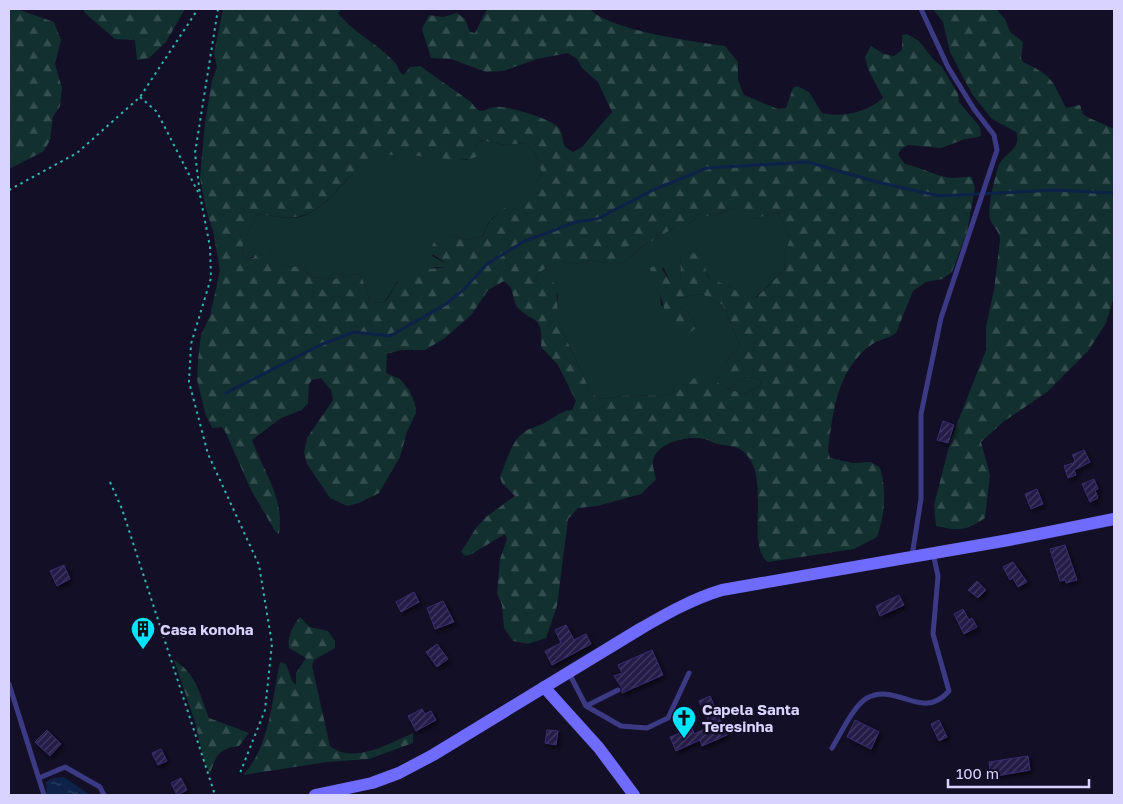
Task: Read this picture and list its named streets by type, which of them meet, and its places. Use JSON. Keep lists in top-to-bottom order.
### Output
{
  "places": {
    "building": ["Casa konoha"],
    "church": ["Capela Santa Teresinha"]
  },
  "scale_bar": "100 m"
}
